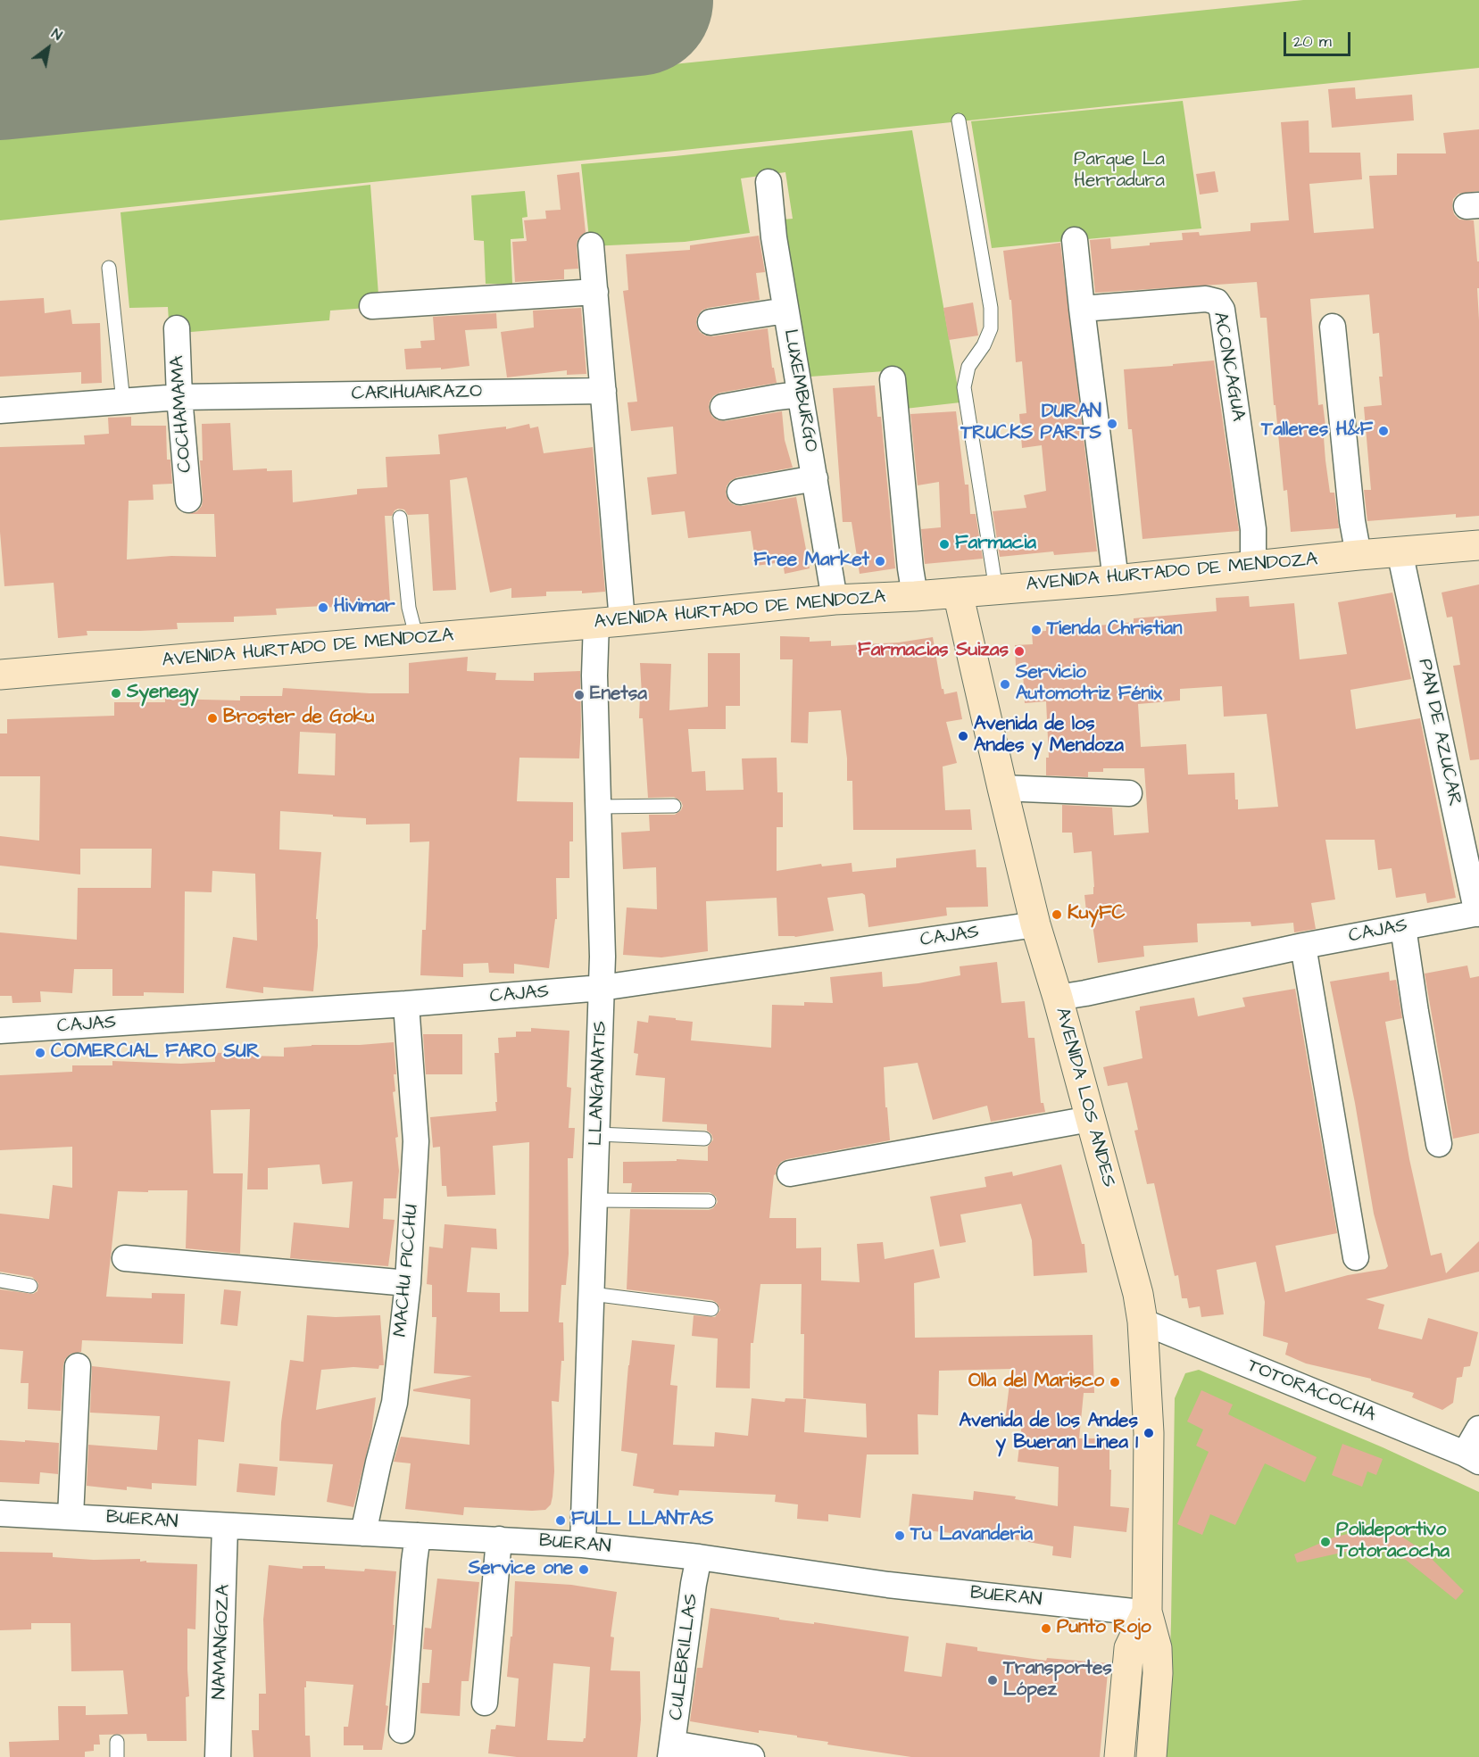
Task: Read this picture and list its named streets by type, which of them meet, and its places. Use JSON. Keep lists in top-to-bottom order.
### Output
{
  "streets": {
    "main road": ["AVENIDA HURTADO DE MENDOZA", "AVENIDA LOS ANDES"],
    "street": [
      "ACONCAGUA",
      "LUXEMBURGO",
      "CARIHUAIRAZO",
      "COCHAMAMA",
      "PAN DE AZUCAR",
      "CAJAS",
      "LLANGANATIS",
      "MACHU PICCHU",
      "TOTORACOCHA",
      "BUERAN",
      "NAMANGOZA",
      "CULEBRILLAS"
    ]
  },
  "crossings": [
    ["ACONCAGUA", "AVENIDA HURTADO DE MENDOZA"],
    ["LUXEMBURGO", "AVENIDA HURTADO DE MENDOZA"],
    ["CARIHUAIRAZO", "COCHAMAMA"],
    ["AVENIDA HURTADO DE MENDOZA", "PAN DE AZUCAR"],
    ["AVENIDA HURTADO DE MENDOZA", "LLANGANATIS"],
    ["AVENIDA HURTADO DE MENDOZA", "AVENIDA LOS ANDES"],
    ["PAN DE AZUCAR", "CAJAS"],
    ["CAJAS", "LLANGANATIS"],
    ["CAJAS", "AVENIDA LOS ANDES"],
    ["CAJAS", "MACHU PICCHU"],
    ["LLANGANATIS", "BUERAN"],
    ["AVENIDA LOS ANDES", "TOTORACOCHA"],
    ["AVENIDA LOS ANDES", "BUERAN"],
    ["MACHU PICCHU", "BUERAN"],
    ["BUERAN", "NAMANGOZA"],
    ["BUERAN", "CULEBRILLAS"]
  ],
  "parks": ["Parque La Herradura"],
  "places": [
    "DURAN TRUCKS PARTS",
    "Talleres H&F",
    "Farmacia",
    "Free Market",
    "Hivimar",
    "Tienda Christian",
    "Farmacias Suizas",
    "Servicio Automotriz Fénix",
    "Syenegy",
    "Enetsa",
    "Broster de Goku",
    "Avenida de los Andes y Mendoza",
    "KuyFC",
    "COMERCIAL FARO SUR",
    "Olla del Marisco",
    "Avenida de los Andes y Bueran Linea 1",
    "FULL LLANTAS",
    "Tu Lavanderia",
    "Polideportivo Totoracocha",
    "Service one",
    "Punto Rojo",
    "Transportes López"
  ],
  "scale_bar": "20 m",
  "north": "top right"
}
